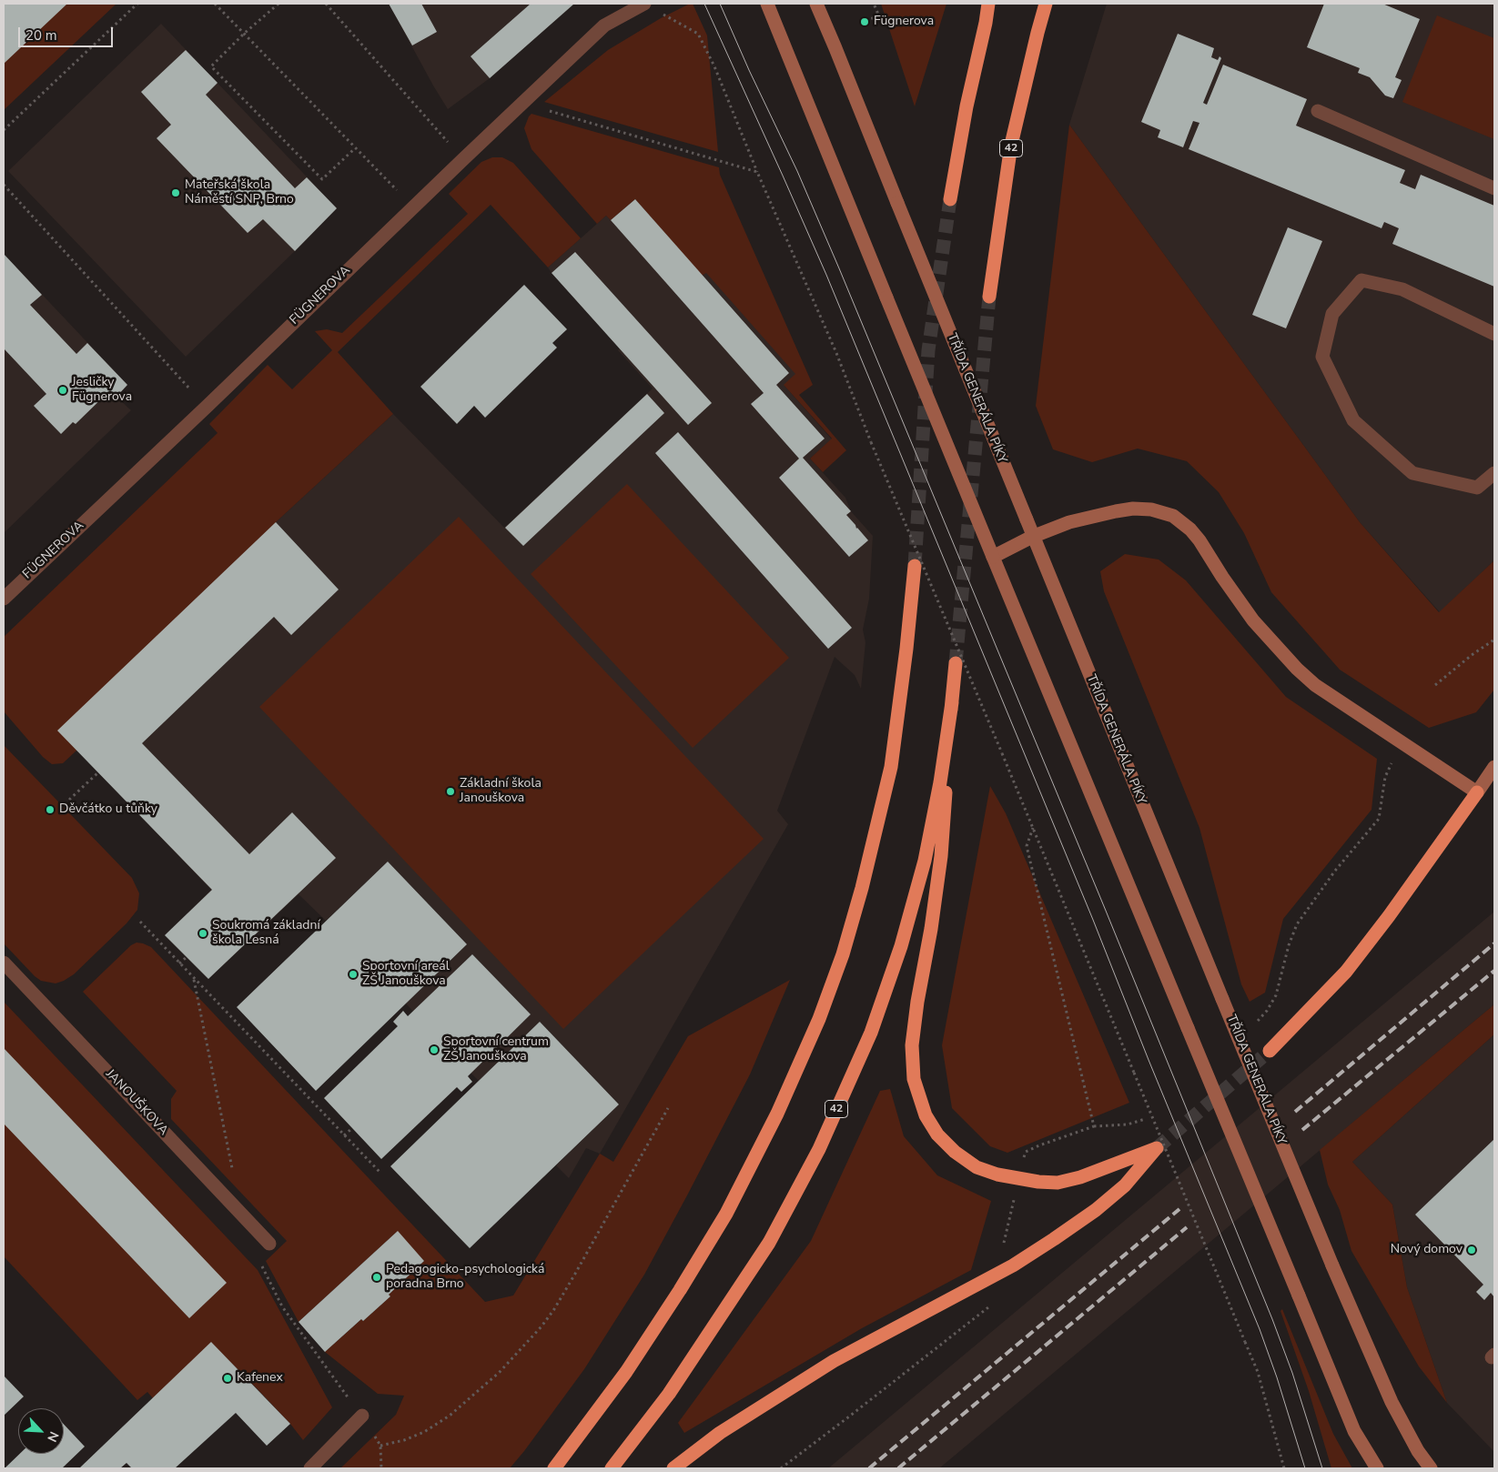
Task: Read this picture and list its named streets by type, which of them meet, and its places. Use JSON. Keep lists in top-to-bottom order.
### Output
{
  "streets": {
    "highway": ["42"],
    "main road": ["TŘÍDA GENERÁLA PÍKY"],
    "street": ["FÜGNEROVA", "JANOUŠKOVA"]
  },
  "places": [
    "Fügnerova",
    "Mateřská škola Náměstí SNP, Brno",
    "Jesličky Fügnerova",
    "Základní škola Janouškova",
    "Děvčátko u tůňky",
    "Soukromá základní škola Lesná",
    "Sportovní areál ZŠ Janouškova",
    "Sportovní centrum ZŠ Janouškova",
    "Nový domov",
    "Pedagogicko-psychologická poradna Brno",
    "Kafenex"
  ],
  "scale_bar": "20 m",
  "north": "bottom right"
}
